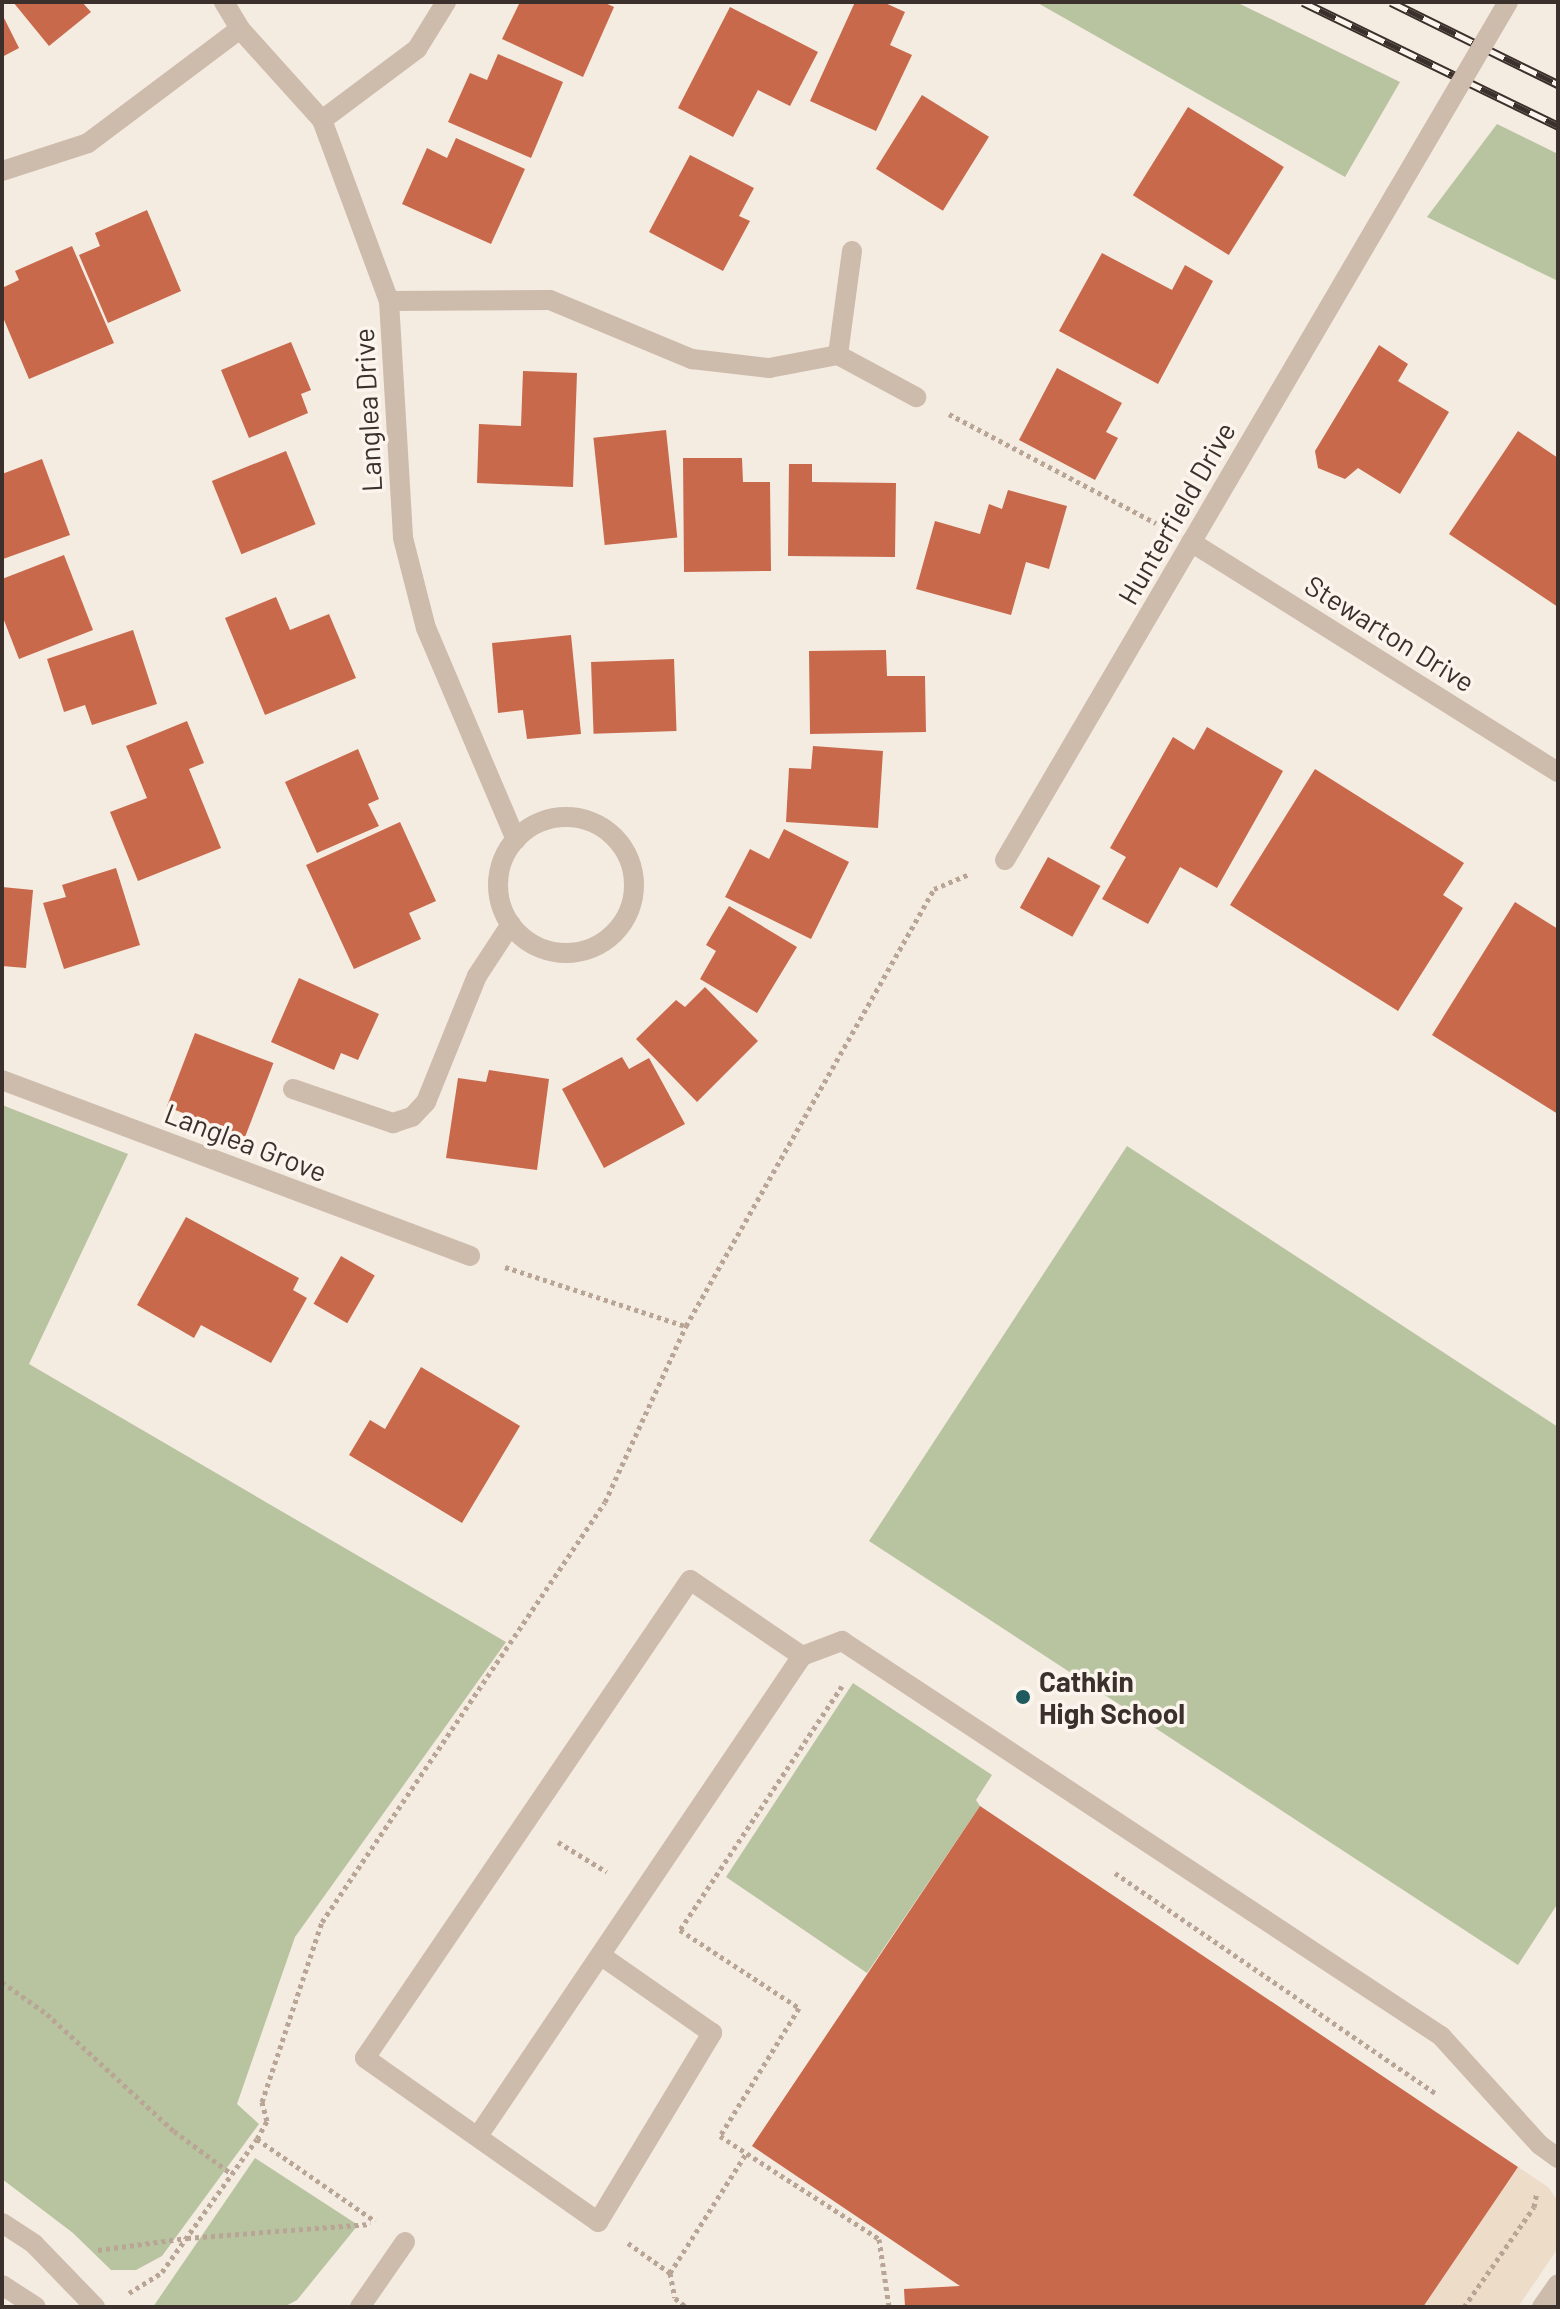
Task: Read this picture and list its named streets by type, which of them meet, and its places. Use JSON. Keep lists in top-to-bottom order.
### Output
{
  "streets": {
    "street": [
      "Langlea Drive",
      "Hunterfield Drive",
      "Stewarton Drive",
      "Langlea Grove"
    ]
  },
  "crossings": [
    ["Hunterfield Drive", "Stewarton Drive"]
  ],
  "places": ["Cathkin High School"]
}
